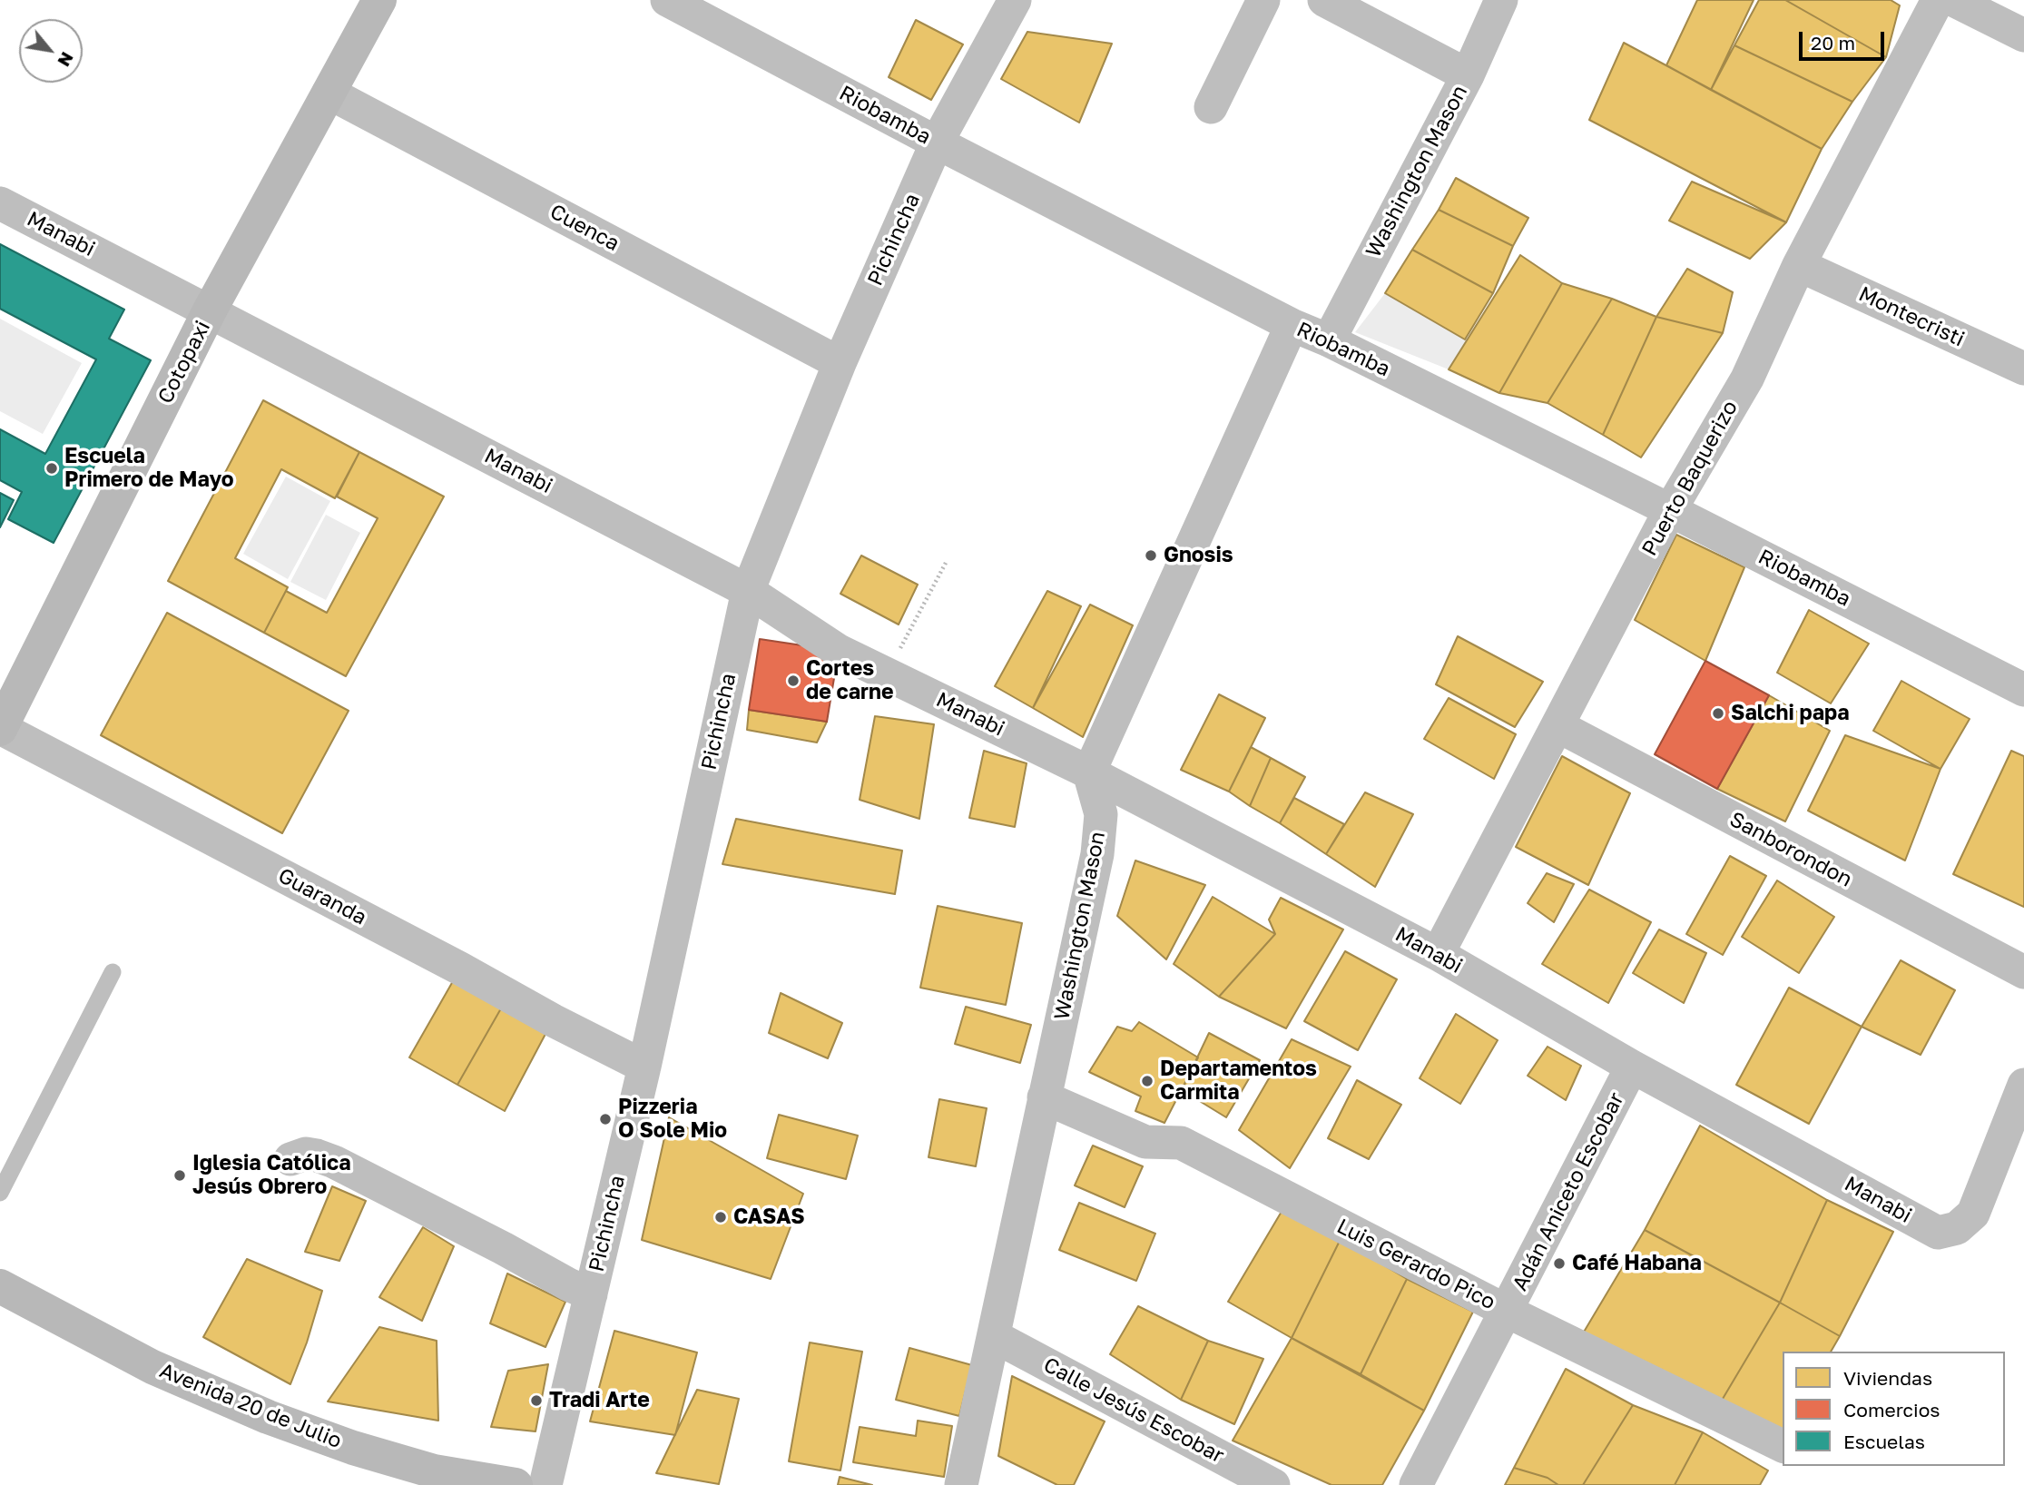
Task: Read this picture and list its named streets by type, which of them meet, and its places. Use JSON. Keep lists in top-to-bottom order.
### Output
{
  "streets": {
    "street": [
      "Riobamba",
      "Washington Mason",
      "Cuenca",
      "Manabi",
      "Pichincha",
      "Montecristi",
      "Cotopaxi",
      "Puerto Baquerizo",
      "Sanborondon",
      "Guaranda",
      "Adán Aniceto Escobar",
      "Luis Gerardo Pico",
      "Avenida 20 de Julio",
      "Calle Jesús Escobar"
    ]
  },
  "crossings": [
    ["Riobamba", "Washington Mason"],
    ["Riobamba", "Pichincha"],
    ["Riobamba", "Puerto Baquerizo"],
    ["Washington Mason", "Manabi"],
    ["Washington Mason", "Luis Gerardo Pico"],
    ["Washington Mason", "Calle Jesús Escobar"],
    ["Cuenca", "Pichincha"],
    ["Cuenca", "Cotopaxi"],
    ["Manabi", "Pichincha"],
    ["Manabi", "Cotopaxi"],
    ["Manabi", "Puerto Baquerizo"],
    ["Manabi", "Adán Aniceto Escobar"],
    ["Pichincha", "Guaranda"],
    ["Montecristi", "Puerto Baquerizo"],
    ["Cotopaxi", "Guaranda"],
    ["Puerto Baquerizo", "Sanborondon"],
    ["Adán Aniceto Escobar", "Luis Gerardo Pico"]
  ],
  "places": [
    "Escuela Primero de Mayo",
    "Gnosis",
    "Cortes de carne",
    "Salchi papa",
    "Departamentos Carmita",
    "Pizzeria O Sole Mio",
    "Iglesia Católica Jesús Obrero",
    "CASAS",
    "Café Habana",
    "Tradi Arte"
  ],
  "legend": ["Viviendas", "Comercios", "Escuelas"],
  "scale_bar": "20 m",
  "north": "bottom right"
}
